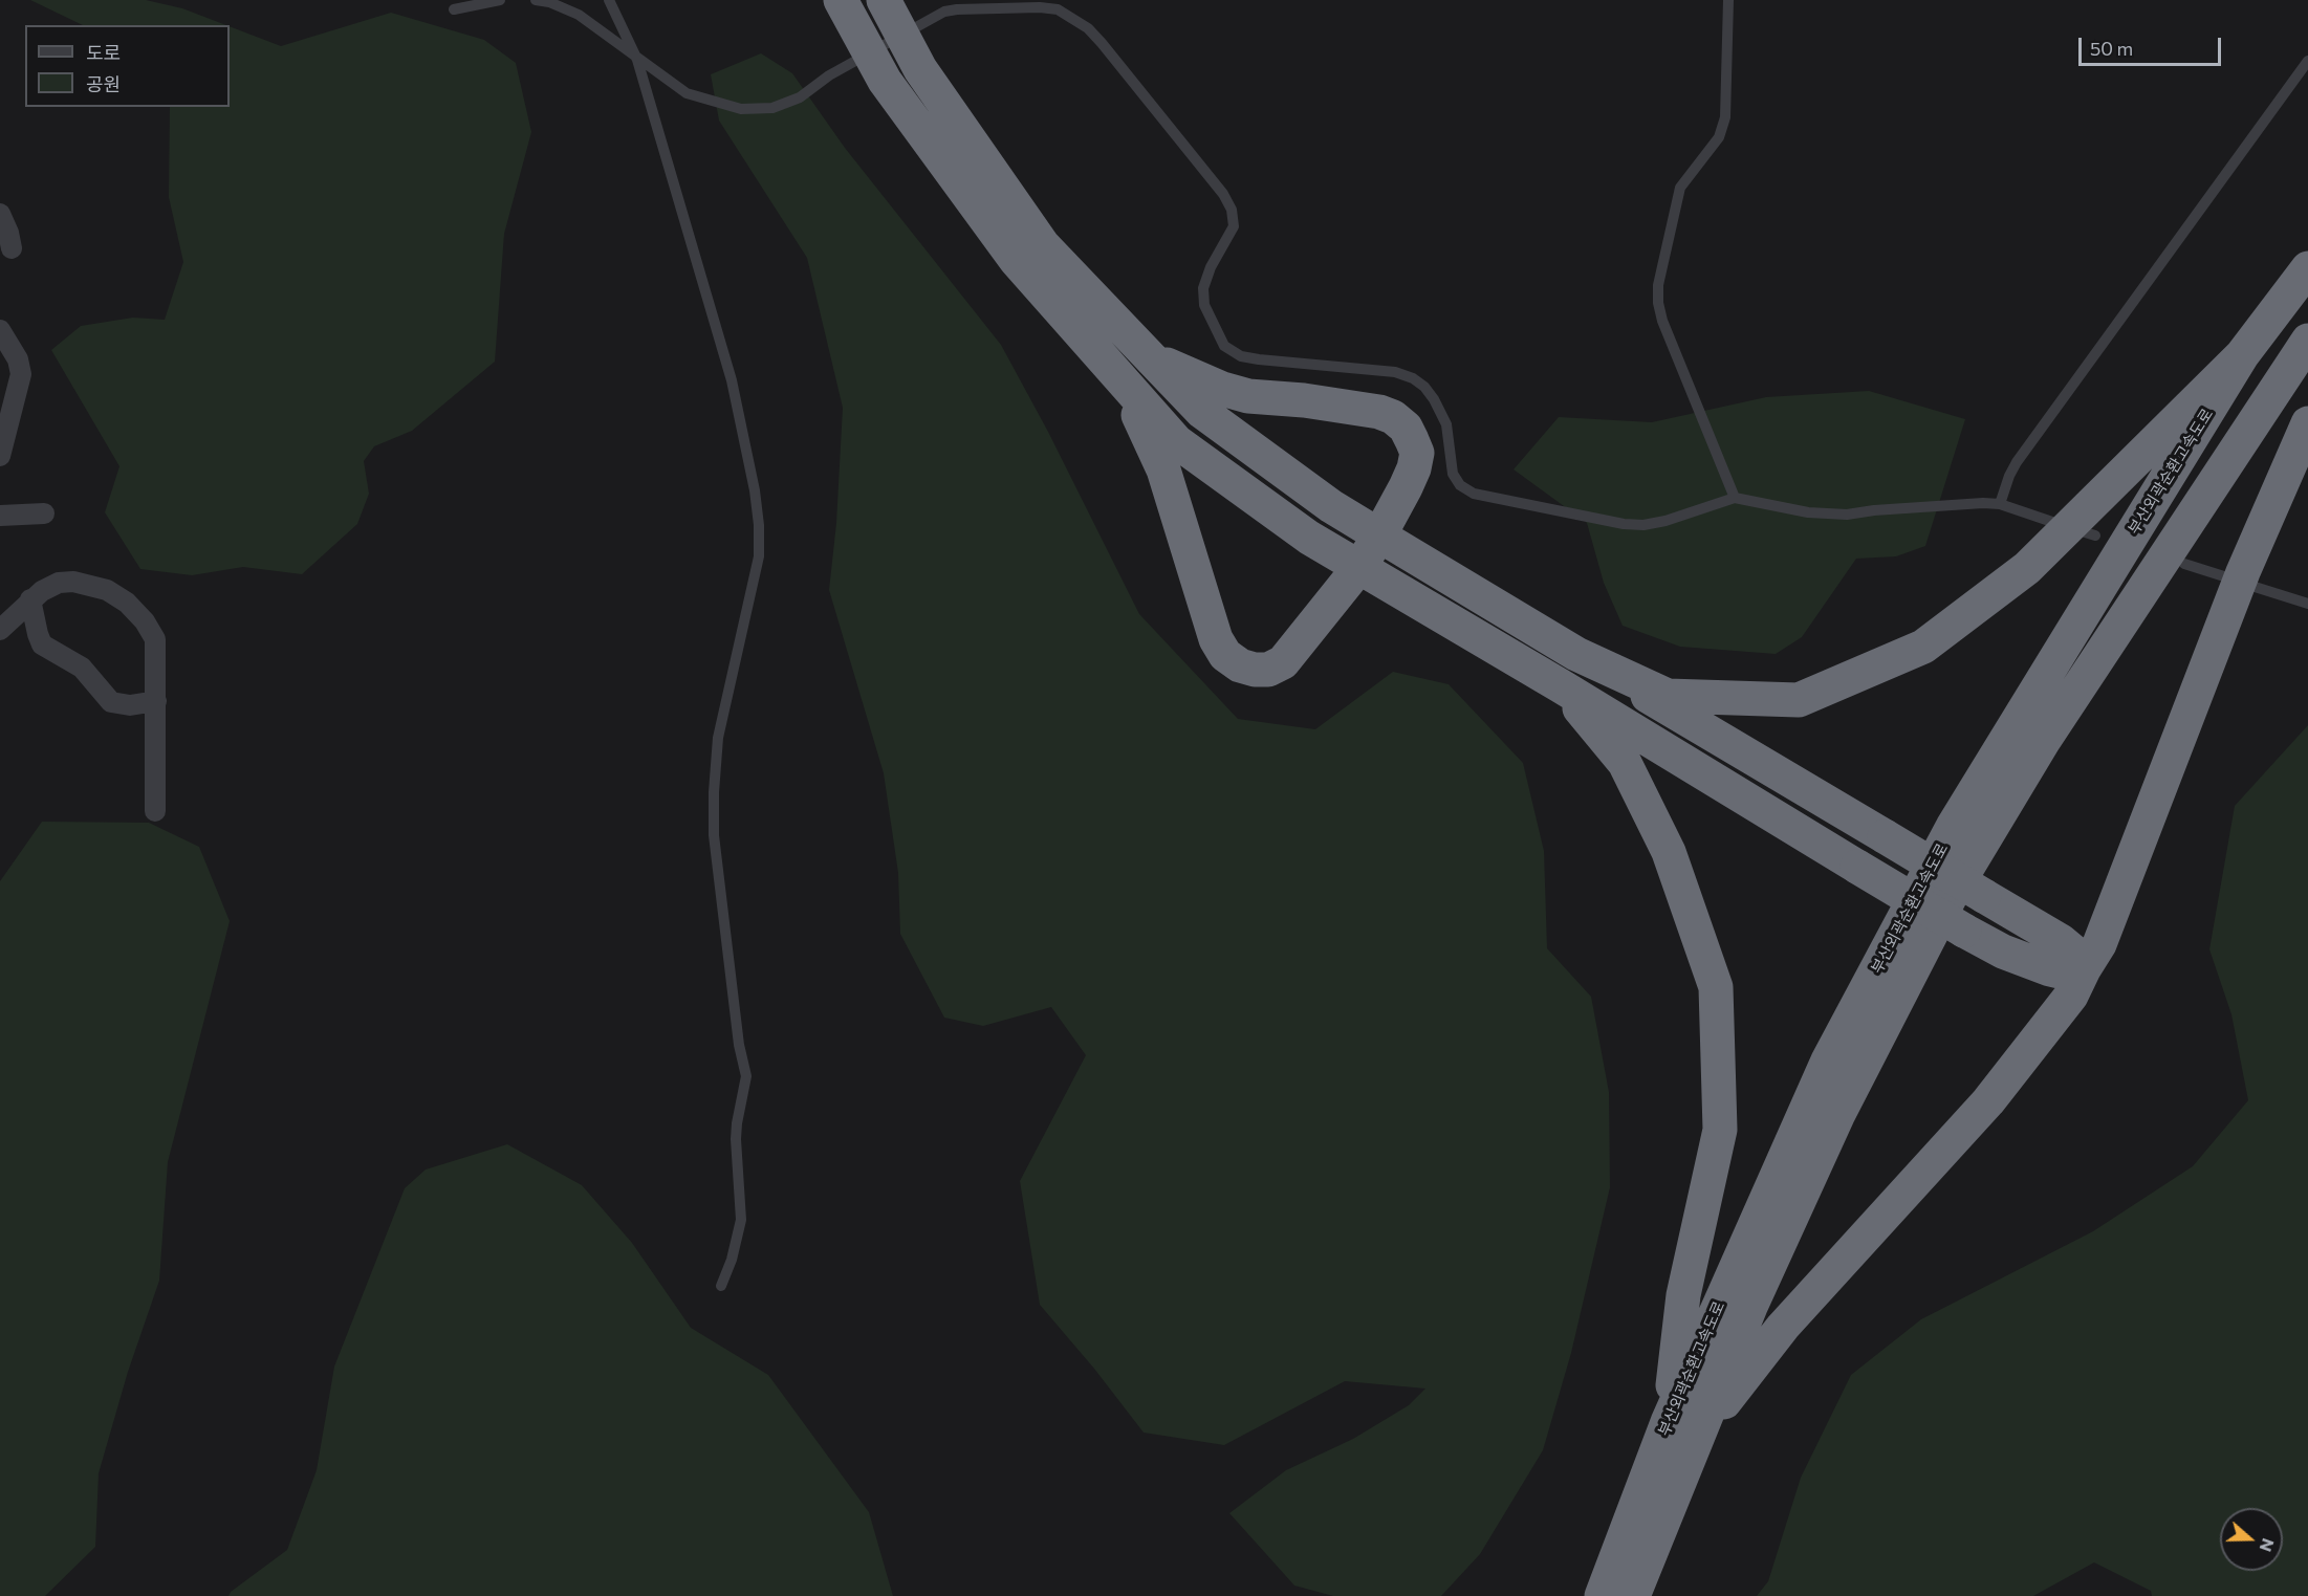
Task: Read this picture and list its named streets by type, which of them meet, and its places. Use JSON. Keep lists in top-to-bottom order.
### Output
{
  "streets": {
    "highway": ["부산외곽순환고속도로"]
  },
  "legend": ["도로", "공원"],
  "scale_bar": "50 m",
  "north": "right"
}
